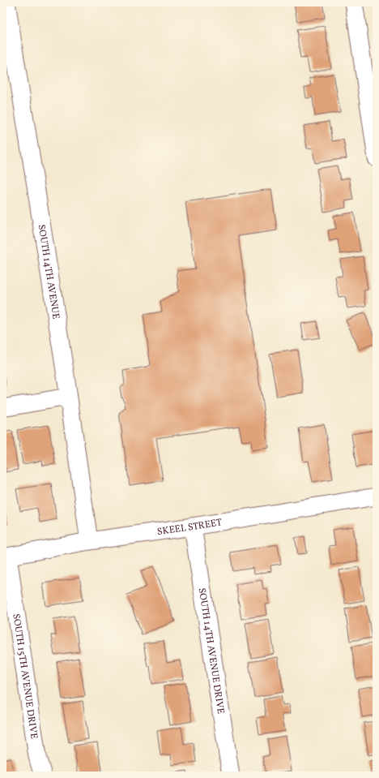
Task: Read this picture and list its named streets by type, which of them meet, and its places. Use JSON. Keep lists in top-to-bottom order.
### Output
{
  "streets": {
    "street": [
      "SOUTH 14TH AVENUE",
      "SKEEL STREET",
      "SOUTH 14TH AVENUE DRIVE",
      "SOUTH 15TH AVENUE DRIVE"
    ]
  },
  "crossings": [
    ["SOUTH 14TH AVENUE", "SKEEL STREET"],
    ["SKEEL STREET", "SOUTH 14TH AVENUE DRIVE"],
    ["SKEEL STREET", "SOUTH 15TH AVENUE DRIVE"]
  ]
}
